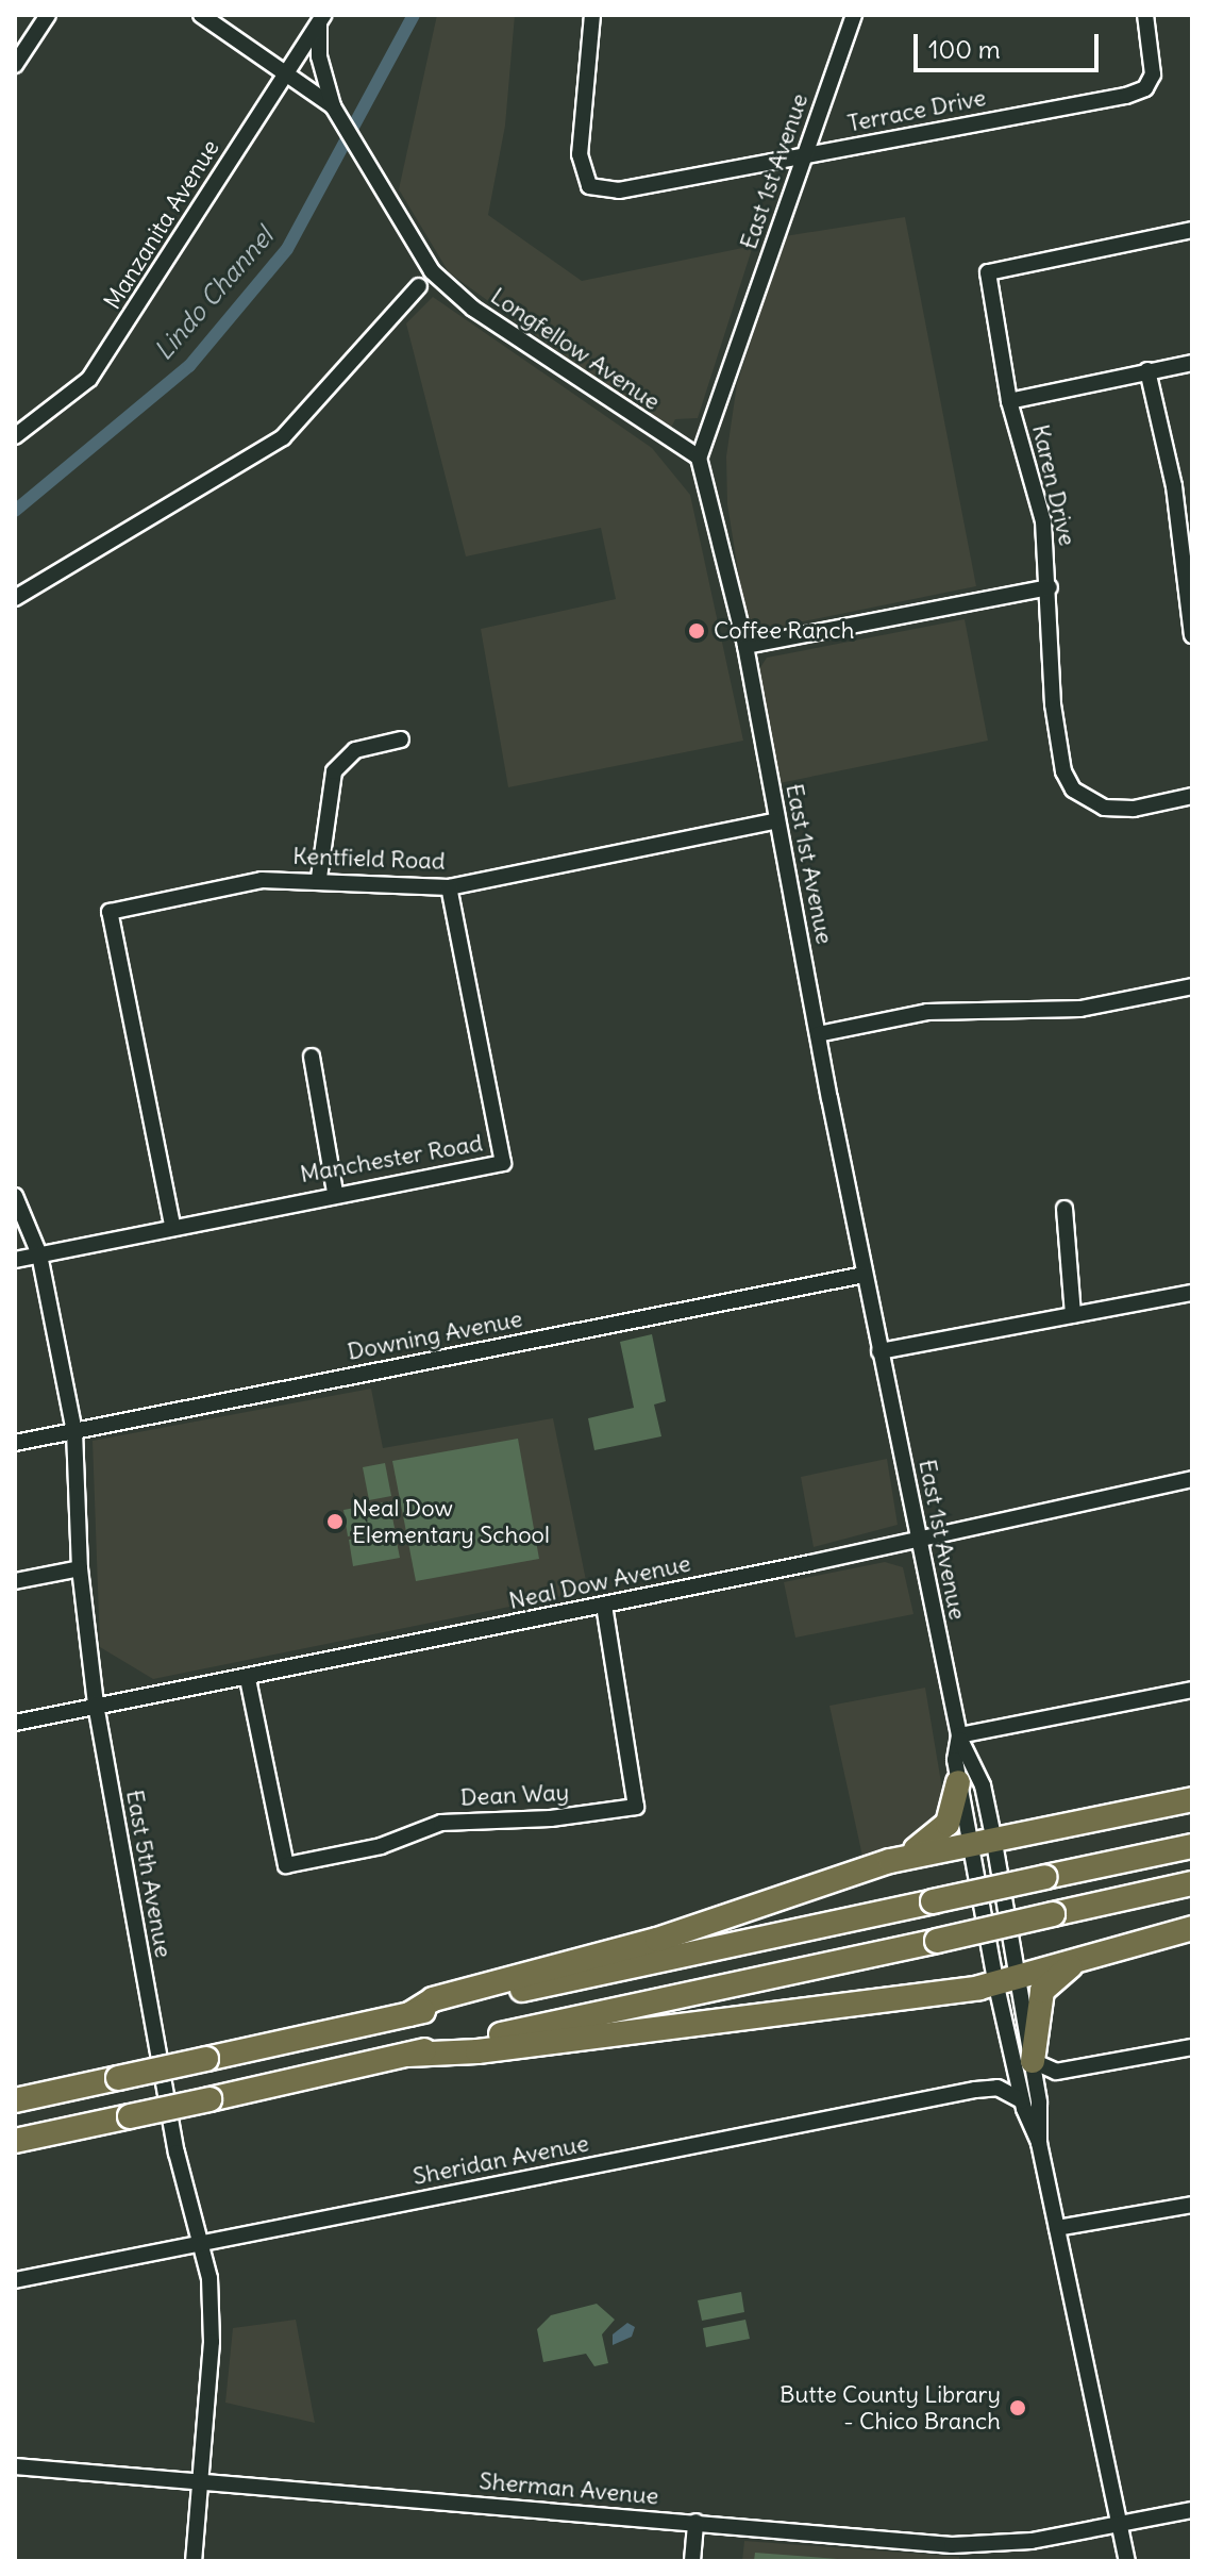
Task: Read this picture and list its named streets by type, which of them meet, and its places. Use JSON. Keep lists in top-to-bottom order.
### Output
{
  "streets": {
    "street": [
      "Terrace Drive",
      "East 1st Avenue",
      "Manzanita Avenue",
      "Longfellow Avenue",
      "Karen Drive",
      "Kentfield Road",
      "Manchester Road",
      "Downing Avenue",
      "Neal Dow Avenue",
      "Dean Way",
      "East 5th Avenue",
      "Sheridan Avenue",
      "Sherman Avenue"
    ]
  },
  "crossings": [
    ["Terrace Drive", "East 1st Avenue"],
    ["East 1st Avenue", "Longfellow Avenue"],
    ["East 1st Avenue", "Kentfield Road"],
    ["East 1st Avenue", "Downing Avenue"],
    ["East 1st Avenue", "Neal Dow Avenue"],
    ["East 1st Avenue", "Sherman Avenue"],
    ["Kentfield Road", "Manchester Road"],
    ["Manchester Road", "East 5th Avenue"],
    ["Downing Avenue", "East 5th Avenue"],
    ["Neal Dow Avenue", "Dean Way"],
    ["Neal Dow Avenue", "East 5th Avenue"],
    ["East 5th Avenue", "Sheridan Avenue"],
    ["East 5th Avenue", "Sherman Avenue"]
  ],
  "water": ["Lindo Channel"],
  "places": ["Coffee Ranch", "Neal Dow Elementary School", "Butte County Library - Chico Branch"],
  "scale_bar": "100 m"
}
